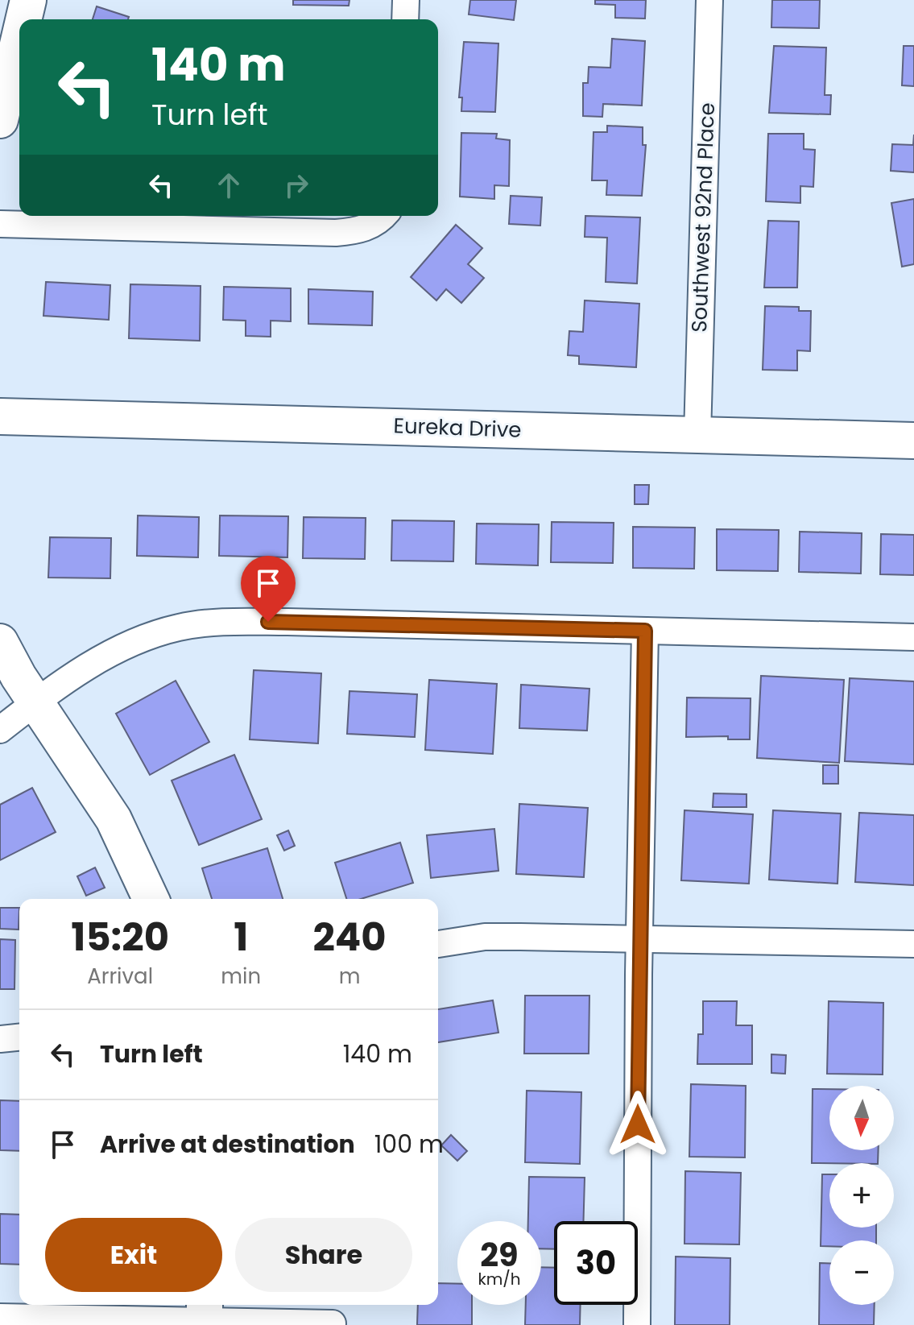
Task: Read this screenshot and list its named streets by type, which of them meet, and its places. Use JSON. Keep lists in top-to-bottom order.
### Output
{
  "streets": {
    "main road": ["Eureka Drive"],
    "street": ["Southwest 92nd Place"]
  },
  "crossings": [
    ["Southwest 92nd Place", "Eureka Drive"]
  ],
  "north": "bottom",
  "page": {
    "turn": ["140 m", "Turn left"],
    "eta": [
      "15:20",
      "Arrival",
      "1",
      "min",
      "240",
      "m"
    ],
    "list": [
      {
        "name": "Turn left",
        "value": "140 m"
      },
      {
        "name": "Arrive at destination",
        "value": "100 m"
      }
    ],
    "map_buttons": ["+", "−"],
    "buttons": ["Exit", "Share"],
    "speed": "29 km/h",
    "limit": "30"
  }
}
